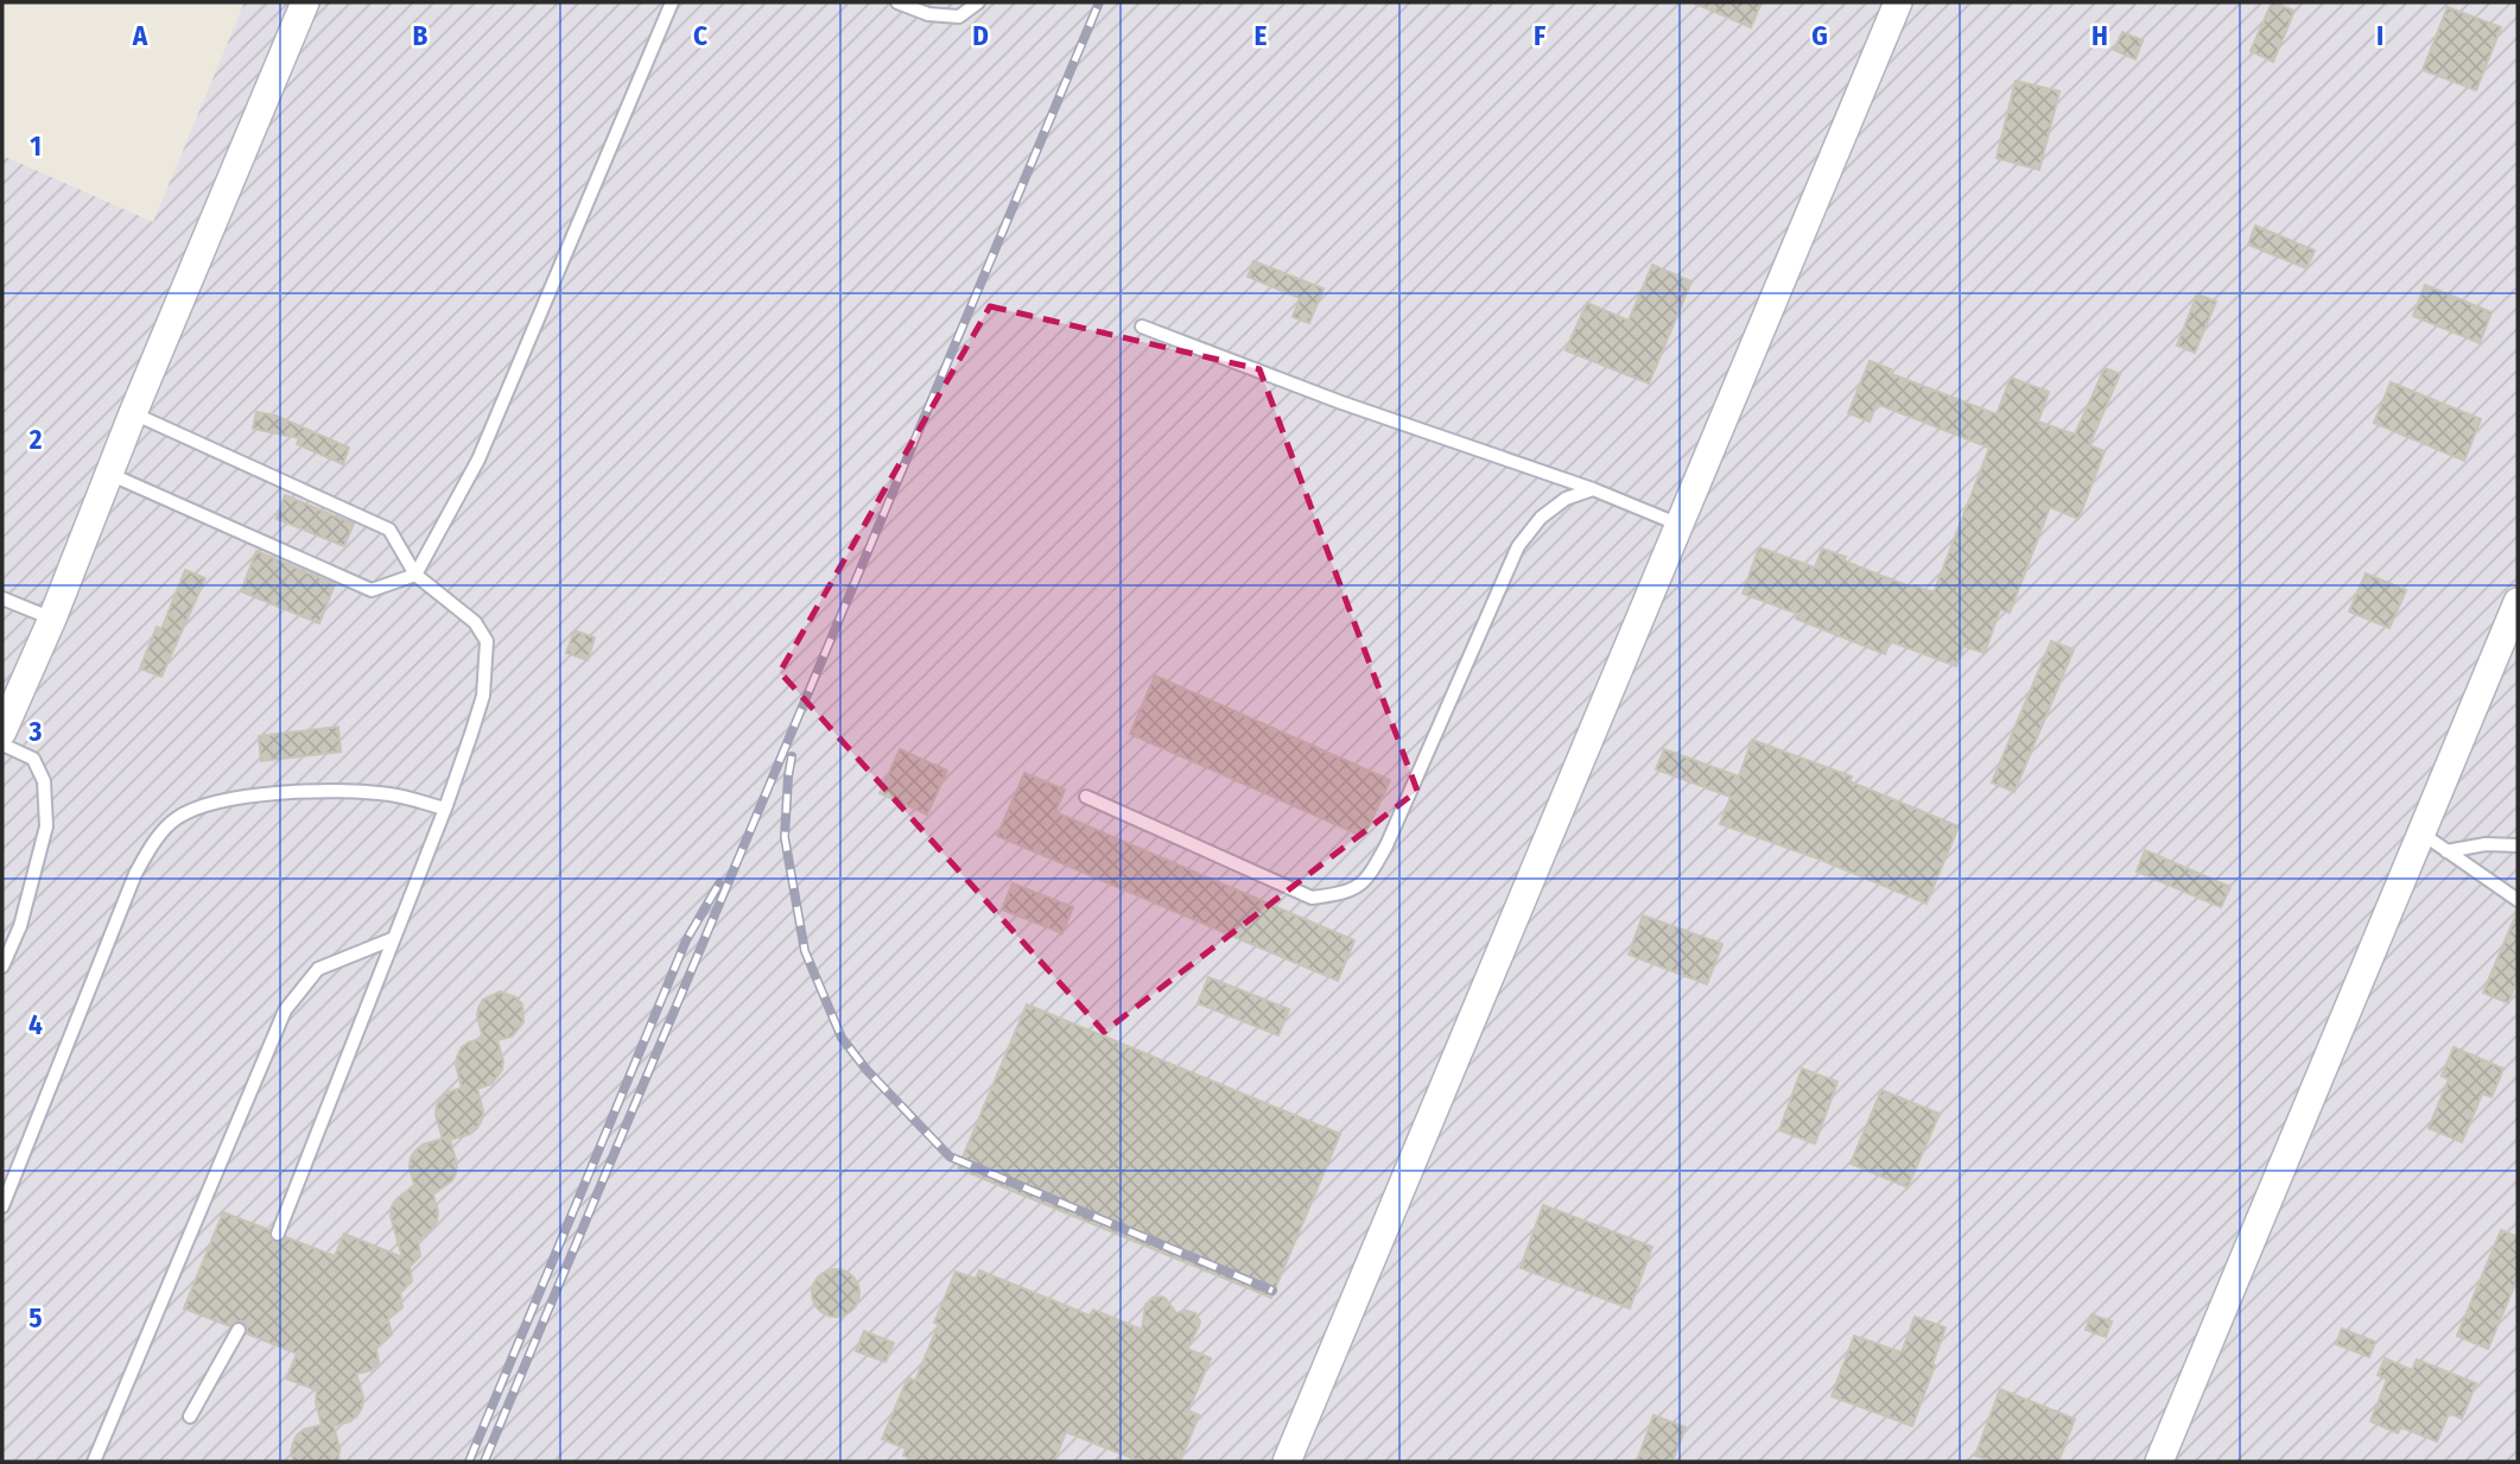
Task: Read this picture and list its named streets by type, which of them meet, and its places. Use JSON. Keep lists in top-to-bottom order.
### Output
{
  "grid": {
    "columns": [
      "A",
      "B",
      "C",
      "D",
      "E",
      "F",
      "G",
      "H",
      "I"
    ],
    "rows": [
      "1",
      "2",
      "3",
      "4",
      "5"
    ]
  }
}
